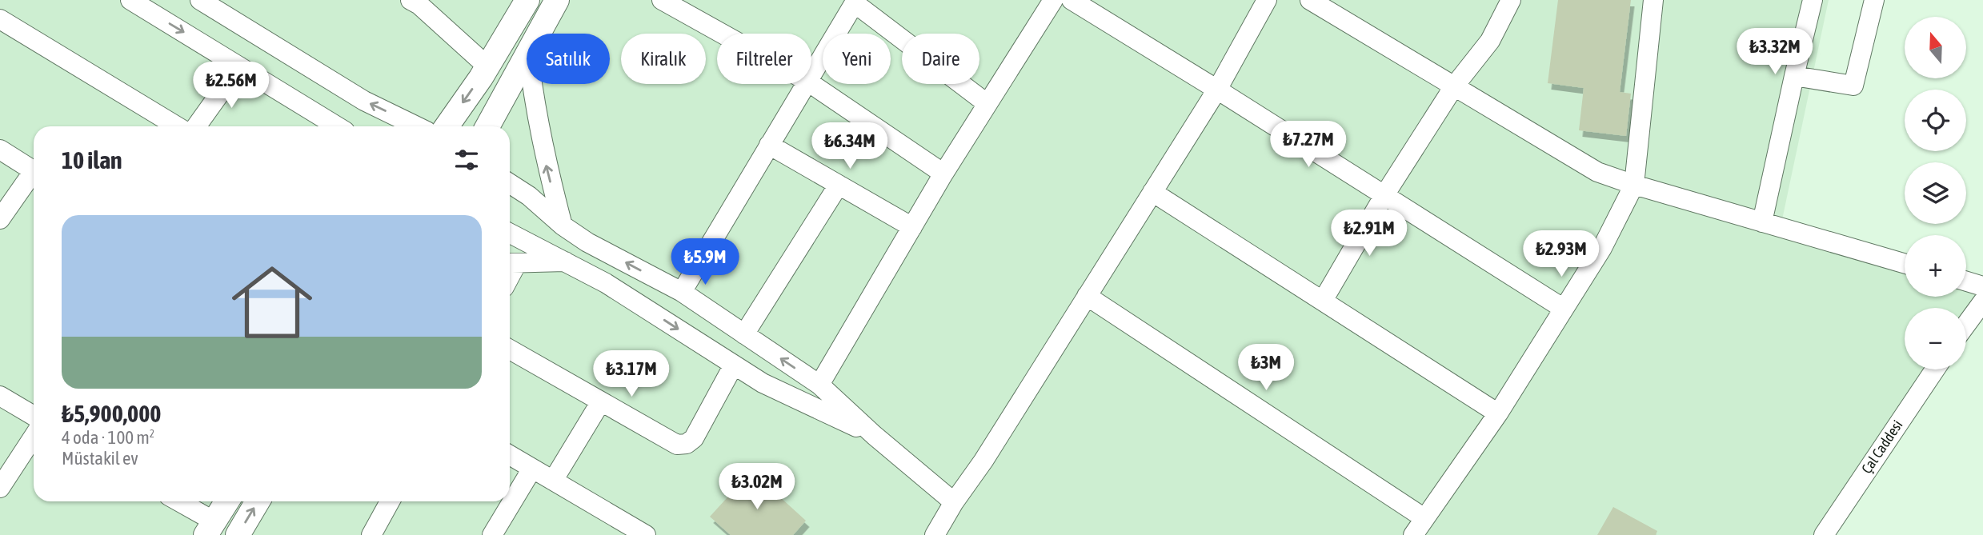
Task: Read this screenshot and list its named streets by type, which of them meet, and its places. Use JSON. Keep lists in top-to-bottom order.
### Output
{
  "streets": {
    "street": ["Çal Caddesi"]
  },
  "north": "top",
  "page": {
    "map_buttons": ["+", "−"],
    "price": [
      "₺3.32M",
      "₺2.56M",
      "₺7.27M",
      "₺6.34M",
      "₺2.91M",
      "₺2.93M",
      "₺5.9M",
      "₺3M",
      "₺3.17M",
      "₺3.02M"
    ],
    "chip": [
      "Satılık",
      "Kiralık",
      "Filtreler",
      "Yeni",
      "Daire"
    ],
    "heading": "10 ilan",
    "list": [
      {
        "name": "₺5,900,000",
        "note": "4 oda · 100 m² · Müstakil ev"
      }
    ]
  }
}
